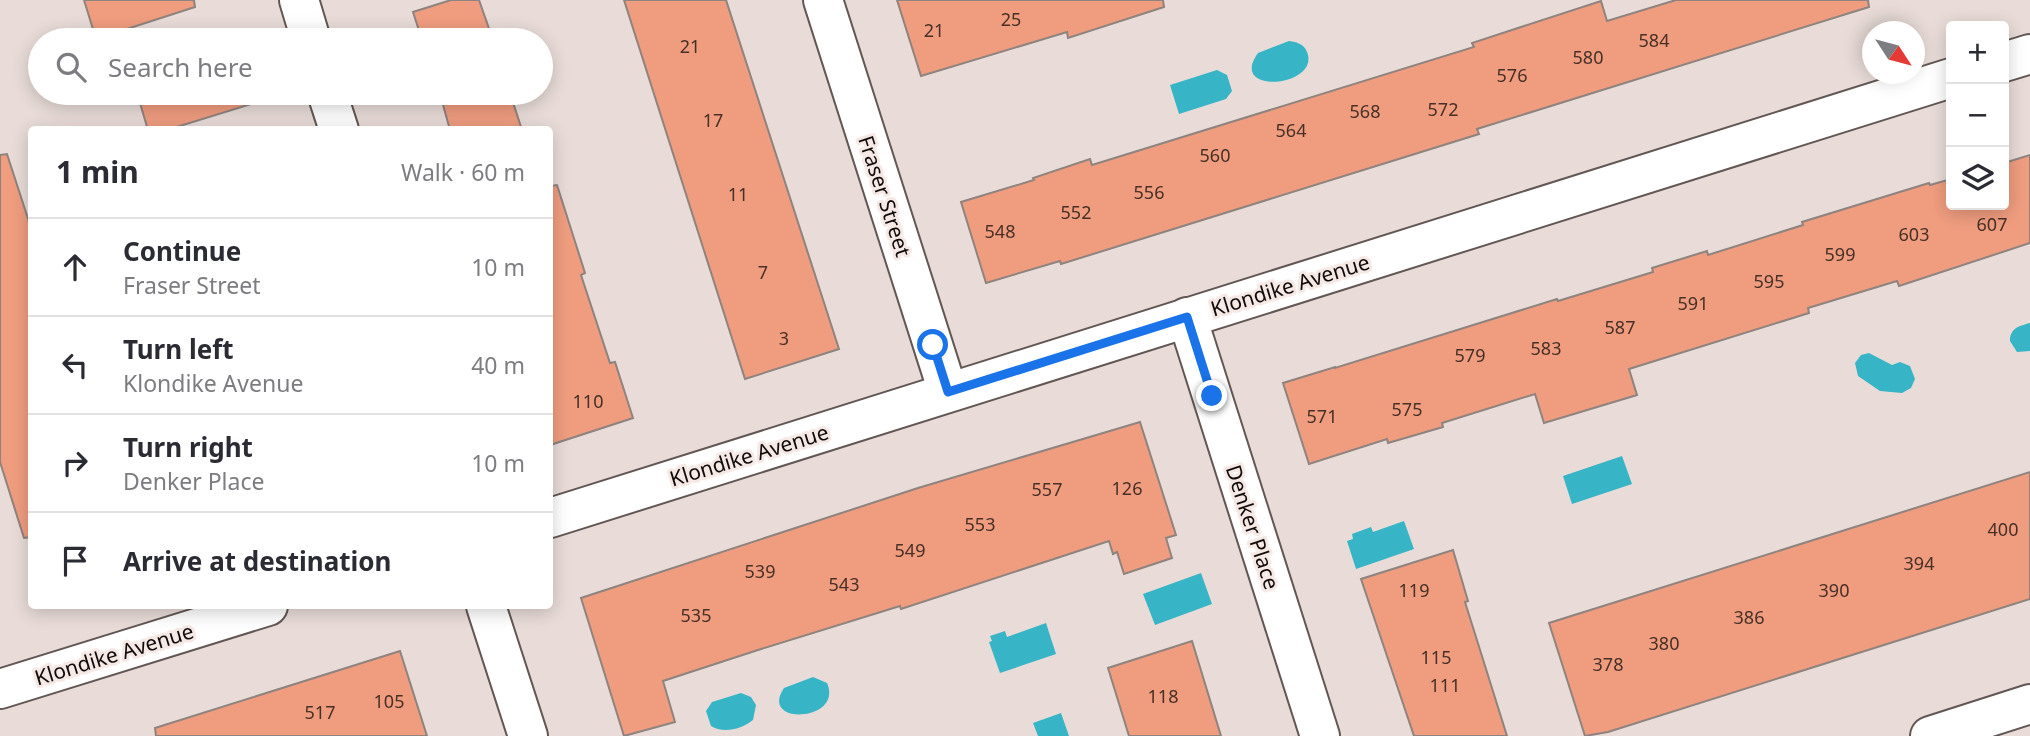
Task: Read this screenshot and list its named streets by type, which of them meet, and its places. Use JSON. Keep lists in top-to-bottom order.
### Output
{
  "streets": {
    "street": ["Fraser Street", "Klondike Avenue", "Denker Place"]
  },
  "crossings": [
    ["Fraser Street", "Klondike Avenue"],
    ["Klondike Avenue", "Denker Place"]
  ],
  "house_numbers": [
    "25",
    "21",
    "584",
    "21",
    "580",
    "576",
    "572",
    "568",
    "17",
    "564",
    "560",
    "556",
    "11",
    "552",
    "607",
    "548",
    "603",
    "599",
    "7",
    "595",
    "591",
    "587",
    "3",
    "583",
    "579",
    "110",
    "575",
    "571",
    "126",
    "557",
    "553",
    "400",
    "549",
    "394",
    "539",
    "543",
    "119",
    "390",
    "535",
    "386",
    "380",
    "115",
    "378",
    "111",
    "118",
    "105",
    "517"
  ],
  "north": "bottom right",
  "page": {
    "map_buttons": ["+", "−"],
    "search": "Search here",
    "heading": ["1 min", "Walk · 60 m"],
    "list": [
      ["Continue", "Fraser Street", "10 m"],
      ["Turn left", "Klondike Avenue", "40 m"],
      ["Turn right", "Denker Place", "10 m"],
      "Arrive at destination"
    ]
  }
}
